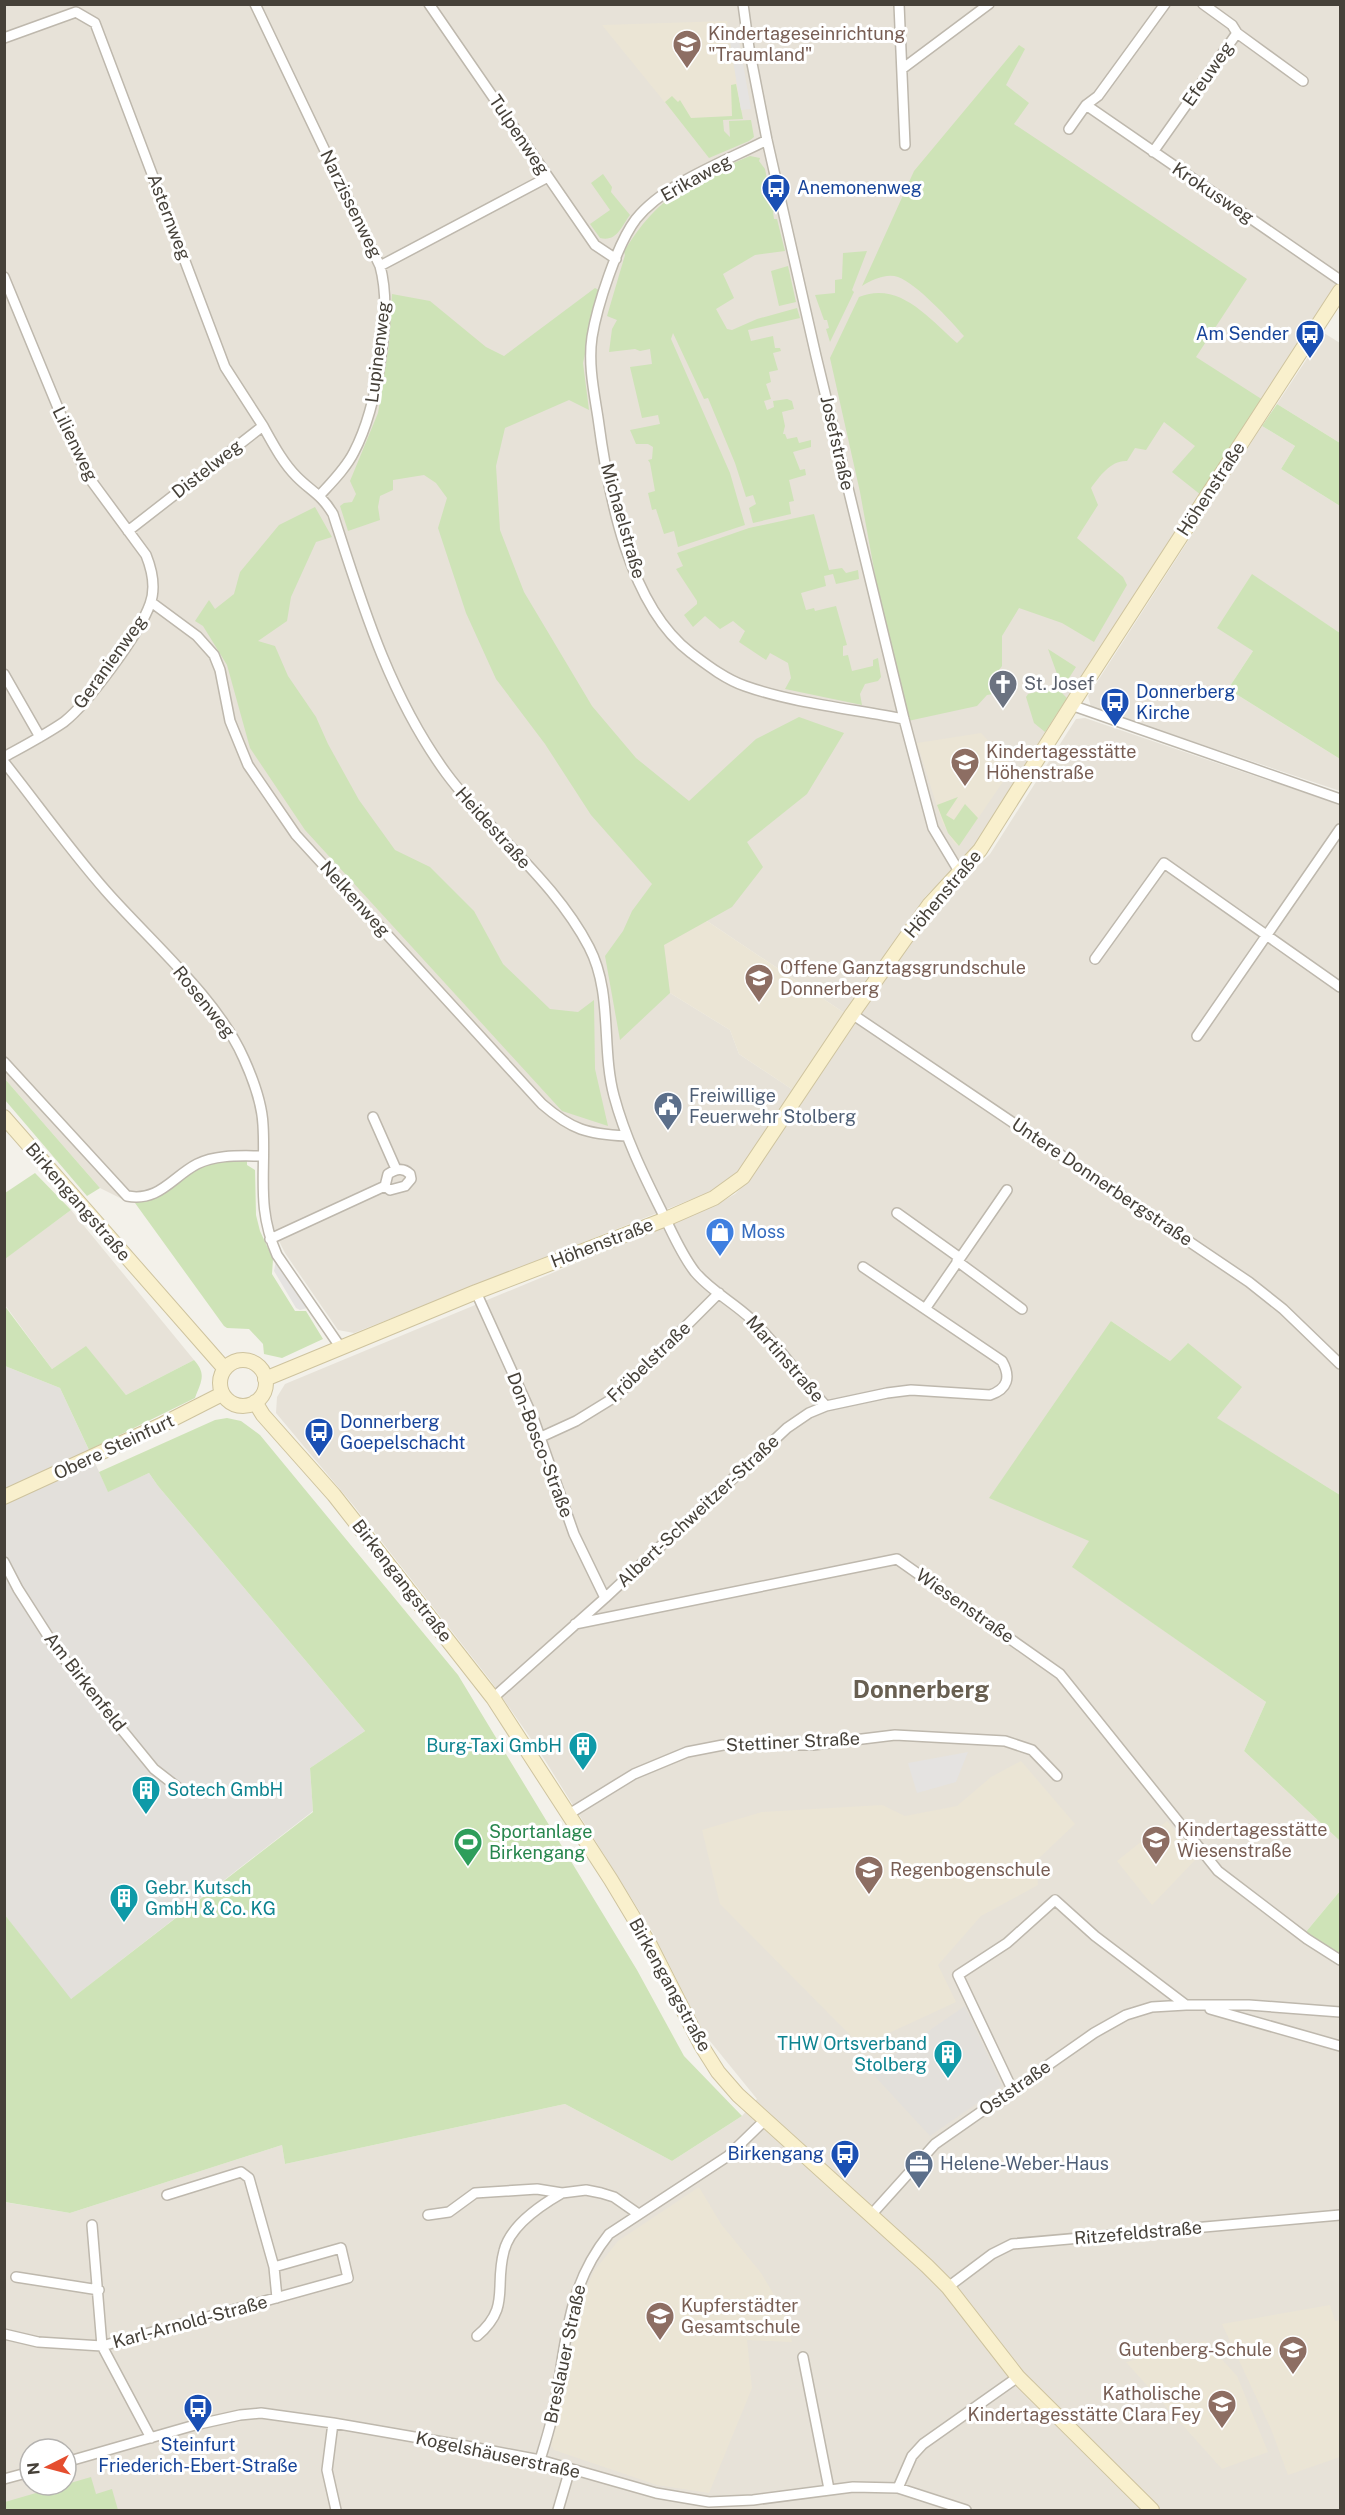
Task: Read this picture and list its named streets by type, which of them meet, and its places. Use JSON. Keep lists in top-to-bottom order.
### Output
{
  "streets": {
    "street": [
      "Efeuweg",
      "Tulpenweg",
      "Erikaweg",
      "Krokusweg",
      "Narzissenweg",
      "Asternweg",
      "Lupinenweg",
      "Josefstraße",
      "Lilienweg",
      "Distelweg",
      "Höhenstraße",
      "Michaelstraße",
      "Geranienweg",
      "Heidestraße",
      "Nelkenweg",
      "Rosenweg",
      "Untere Donnerbergstraße",
      "Birkengangstraße",
      "Martinstraße",
      "Fröbelstraße",
      "Don-Bosco-Straße",
      "Obere Steinfurt",
      "Albert-Schweitzer-Straße",
      "Wiesenstraße",
      "Am Birkenfeld",
      "Stettiner Straße",
      "Oststraße",
      "Ritzefeldstraße",
      "Karl-Arnold-Straße",
      "Breslauer Straße",
      "Kogelshäuserstraße"
    ]
  },
  "crossings": [
    ["Efeuweg", "Krokusweg"],
    ["Tulpenweg", "Erikaweg"],
    ["Tulpenweg", "Narzissenweg"],
    ["Tulpenweg", "Michaelstraße"],
    ["Erikaweg", "Josefstraße"],
    ["Erikaweg", "Michaelstraße"],
    ["Narzissenweg", "Lupinenweg"],
    ["Asternweg", "Distelweg"],
    ["Asternweg", "Heidestraße"],
    ["Lupinenweg", "Heidestraße"],
    ["Josefstraße", "Höhenstraße"],
    ["Josefstraße", "Michaelstraße"],
    ["Lilienweg", "Distelweg"],
    ["Lilienweg", "Geranienweg"],
    ["Lilienweg", "Nelkenweg"],
    ["Distelweg", "Heidestraße"],
    ["Höhenstraße", "Heidestraße"],
    ["Höhenstraße", "Rosenweg"],
    ["Höhenstraße", "Untere Donnerbergstraße"],
    ["Höhenstraße", "Birkengangstraße"],
    ["Höhenstraße", "Martinstraße"],
    ["Höhenstraße", "Don-Bosco-Straße"],
    ["Höhenstraße", "Obere Steinfurt"],
    ["Geranienweg", "Nelkenweg"],
    ["Geranienweg", "Rosenweg"],
    ["Heidestraße", "Nelkenweg"],
    ["Heidestraße", "Martinstraße"],
    ["Birkengangstraße", "Obere Steinfurt"],
    ["Birkengangstraße", "Stettiner Straße"],
    ["Birkengangstraße", "Oststraße"],
    ["Birkengangstraße", "Ritzefeldstraße"],
    ["Birkengangstraße", "Breslauer Straße"],
    ["Martinstraße", "Fröbelstraße"],
    ["Martinstraße", "Albert-Schweitzer-Straße"],
    ["Fröbelstraße", "Don-Bosco-Straße"],
    ["Don-Bosco-Straße", "Albert-Schweitzer-Straße"],
    ["Albert-Schweitzer-Straße", "Wiesenstraße"],
    ["Breslauer Straße", "Kogelshäuserstraße"]
  ],
  "districts": ["Donnerberg"],
  "places": {
    "school or university": [
      "Kindertageseinrichtung \"Traumland\"",
      "Kindertagesstätte Höhenstraße",
      "Offene Ganztagsgrundschule Donnerberg",
      "Kindertagesstätte Wiesenstraße",
      "Regenbogenschule",
      "Kupferstädter Gesamtschule",
      "Gutenberg-Schule",
      "Katholische Kindertagesstätte Clara Fey"
    ],
    "bus stop": [
      "Anemonenweg",
      "Am Sender",
      "Donnerberg Kirche",
      "Donnerberg Goepelschacht",
      "Birkengang",
      "Steinfurt Friederich-Ebert-Straße"
    ],
    "church": ["St. Josef"],
    "public building": ["Freiwillige Feuerwehr Stolberg"],
    "shop": ["Moss"],
    "building": [
      "Burg-Taxi GmbH",
      "Sotech GmbH",
      "Gebr. Kutsch GmbH & Co. KG",
      "THW Ortsverband Stolberg"
    ],
    "sports": ["Sportanlage Birkengang"],
    "office": ["Helene-Weber-Haus"]
  },
  "north": "left"
}
